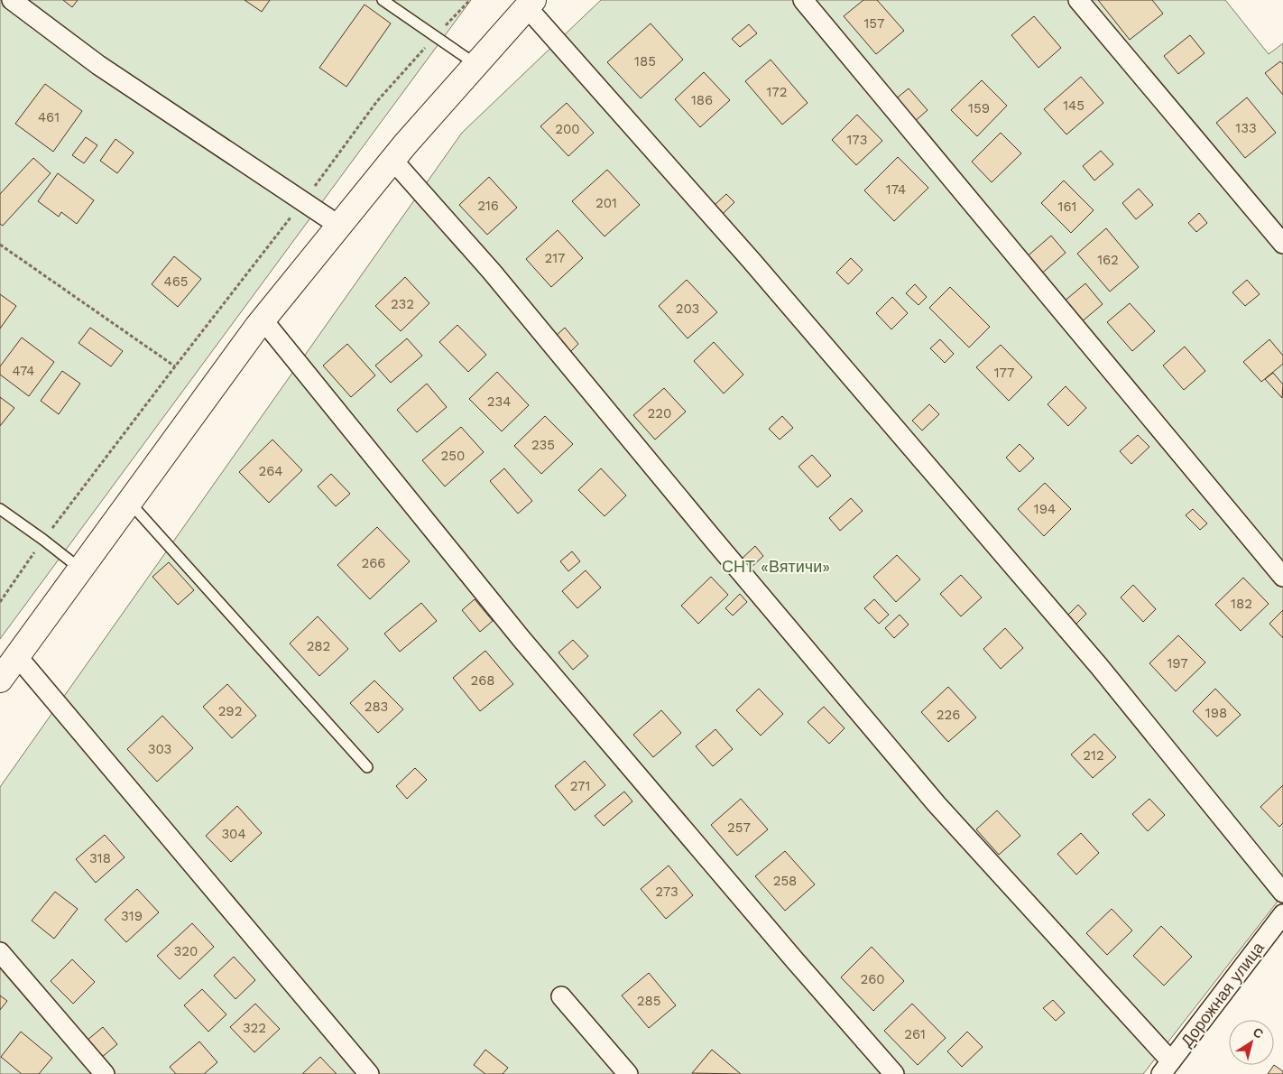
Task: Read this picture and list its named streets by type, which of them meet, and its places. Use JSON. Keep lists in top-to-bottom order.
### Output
{
  "streets": {
    "street": ["Дорожная улица"]
  },
  "parks": ["СНТ «Вятичи»"],
  "house_numbers": [
    "157",
    "185",
    "172",
    "186",
    "145",
    "159",
    "461",
    "133",
    "200",
    "173",
    "174",
    "201",
    "216",
    "161",
    "217",
    "162",
    "465",
    "232",
    "203",
    "474",
    "177",
    "234",
    "220",
    "235",
    "250",
    "264",
    "194",
    "266",
    "182",
    "282",
    "197",
    "268",
    "283",
    "292",
    "198",
    "226",
    "303",
    "212",
    "271",
    "257",
    "304",
    "318",
    "258",
    "273",
    "319",
    "320",
    "260",
    "285",
    "322",
    "261"
  ],
  "north": "top right"
}
